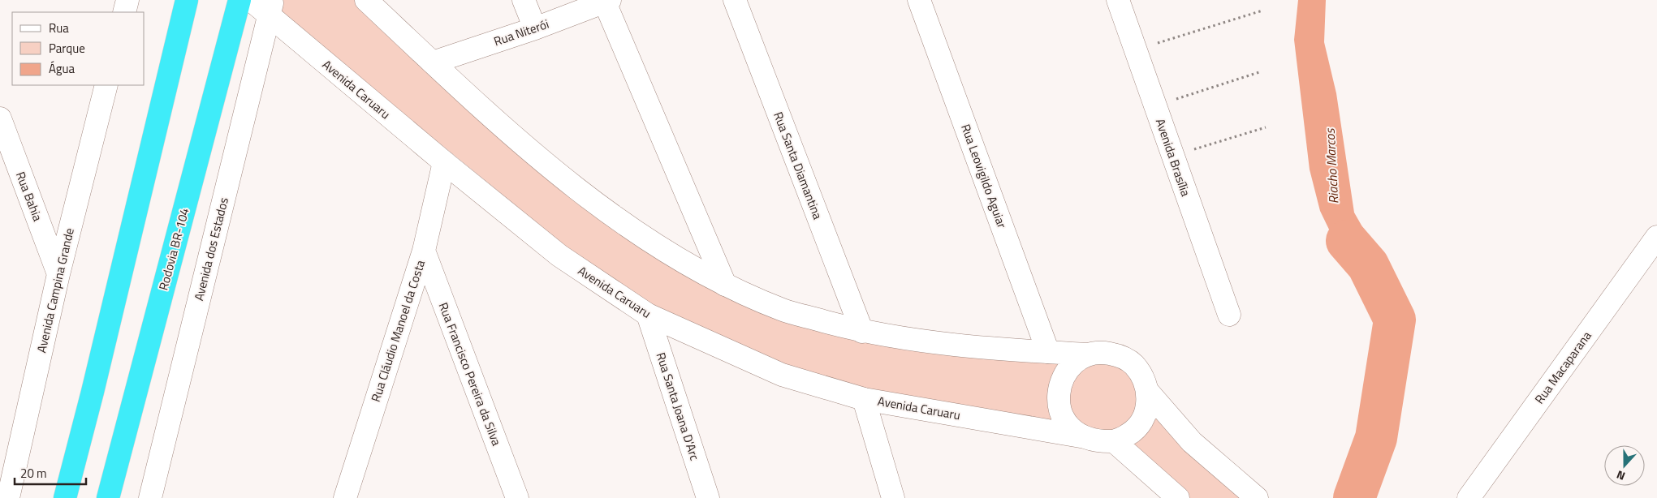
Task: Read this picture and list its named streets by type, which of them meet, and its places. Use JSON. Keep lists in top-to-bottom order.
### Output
{
  "streets": {
    "highway": ["Rodovia BR-104"],
    "main road": [
      "Rua Niterói",
      "Avenida Caruaru",
      "Avenida Brasília",
      "Rua Santa Diamantina",
      "Rua Leovigildo Aguiar",
      "Rua Bahia",
      "Avenida dos Estados",
      "Avenida Campina Grande",
      "Rua Cláudio Manoel da Costa",
      "Rua Macaparana",
      "Rua Francisco Pereira da Silva",
      "Rua Santa Joana D'Arc"
    ]
  },
  "crossings": [
    ["Rua Niterói", "Avenida Caruaru"],
    ["Avenida Caruaru", "Rua Santa Diamantina"],
    ["Avenida Caruaru", "Rua Leovigildo Aguiar"],
    ["Avenida Caruaru", "Avenida dos Estados"],
    ["Avenida Caruaru", "Rua Cláudio Manoel da Costa"],
    ["Avenida Caruaru", "Rua Santa Joana D'Arc"],
    ["Rua Bahia", "Avenida Campina Grande"],
    ["Rua Cláudio Manoel da Costa", "Rua Francisco Pereira da Silva"]
  ],
  "water": ["Riacho Marcos"],
  "legend": ["Rua", "Parque", "Água"],
  "scale_bar": "20 m",
  "north": "bottom"
}
